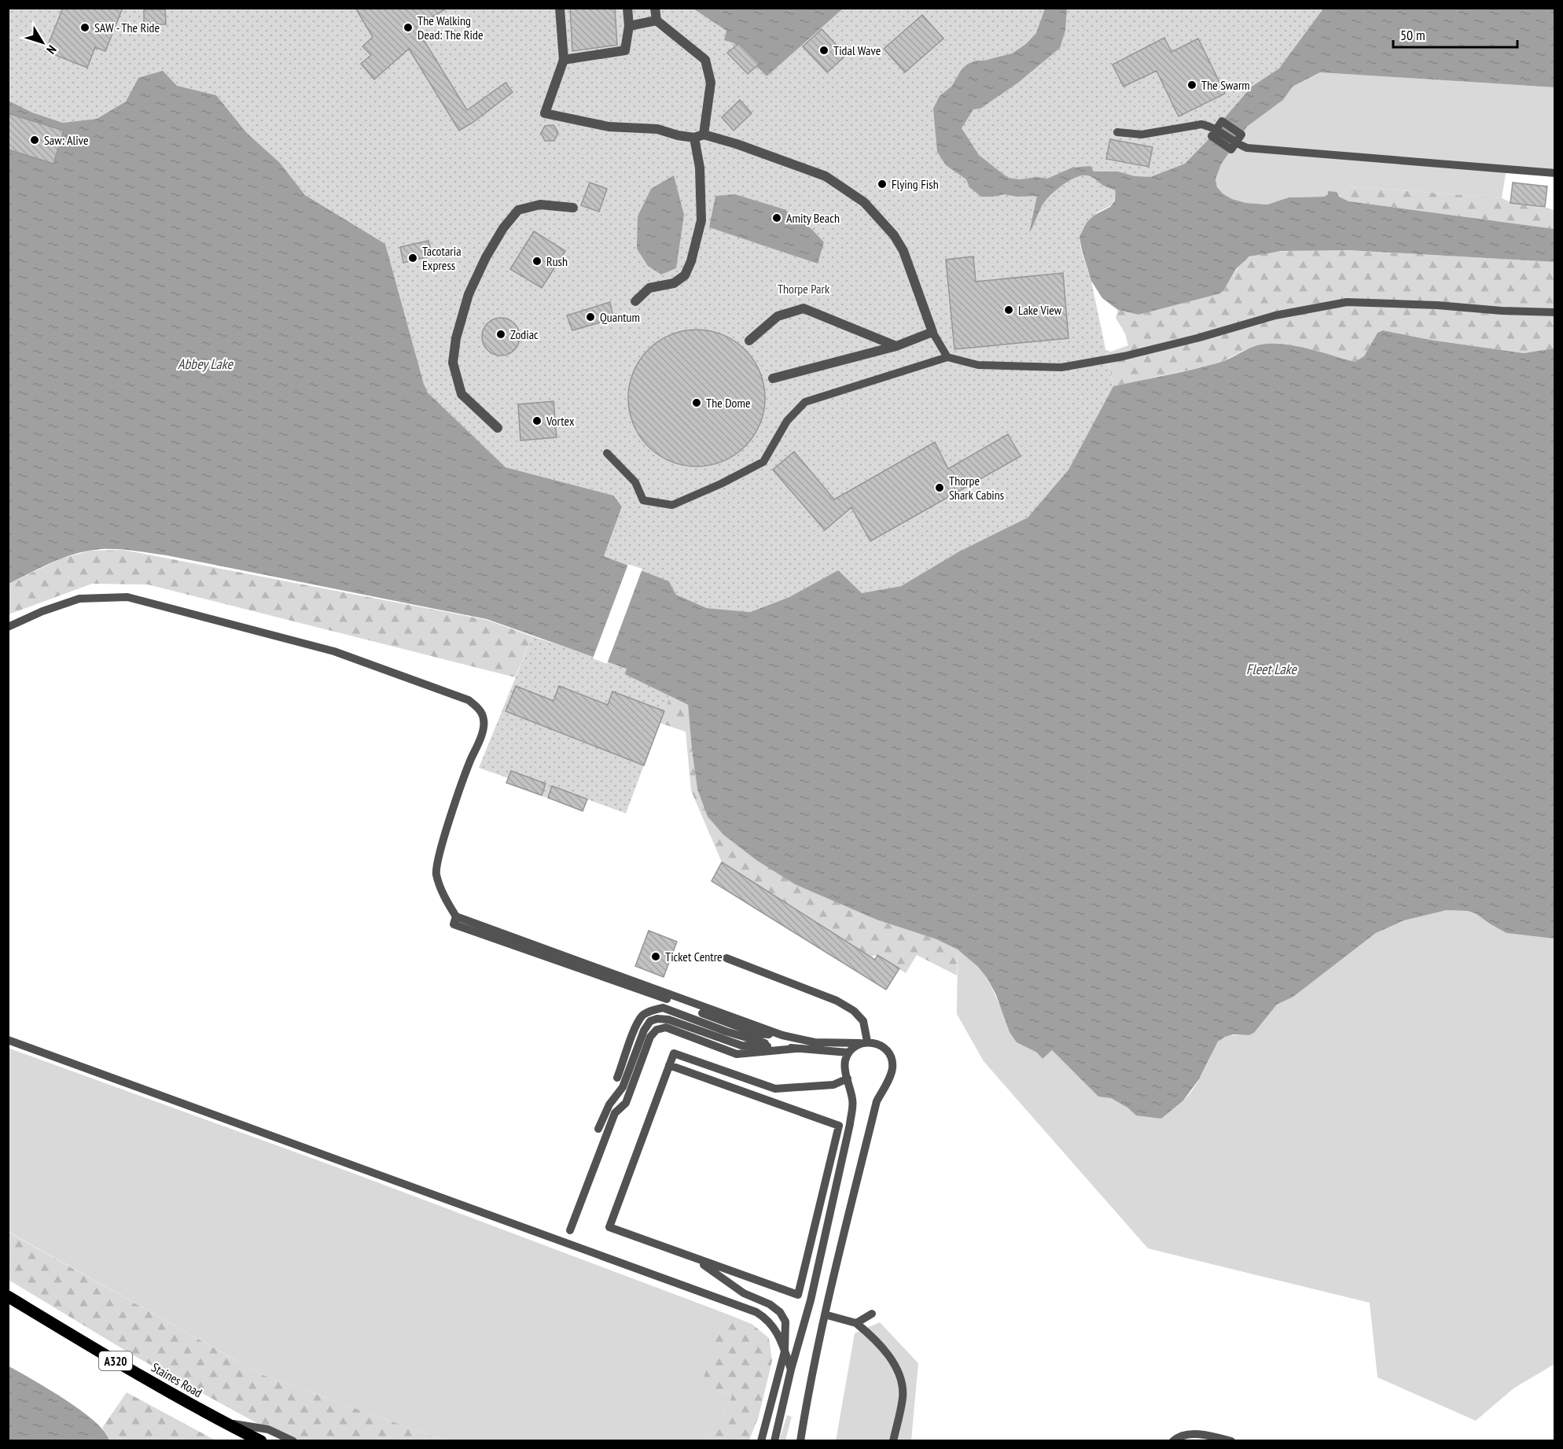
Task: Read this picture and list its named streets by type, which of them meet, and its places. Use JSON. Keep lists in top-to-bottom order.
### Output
{
  "streets": {
    "main road": ["A320", "Staines Road"]
  },
  "water": ["Abbey Lake", "Fleet Lake"],
  "parks": ["Thorpe Park"],
  "places": [
    "SAW - The Ride",
    "The Walking Dead: The Ride",
    "Tidal Wave",
    "The Swarm",
    "Saw: Alive",
    "Flying Fish",
    "Amity Beach",
    "Tacotaria Express",
    "Rush",
    "Lake View",
    "Quantum",
    "Zodiac",
    "The Dome",
    "Vortex",
    "Thorpe Shark Cabins",
    "Ticket Centre"
  ],
  "scale_bar": "50 m",
  "north": "bottom right"
}
